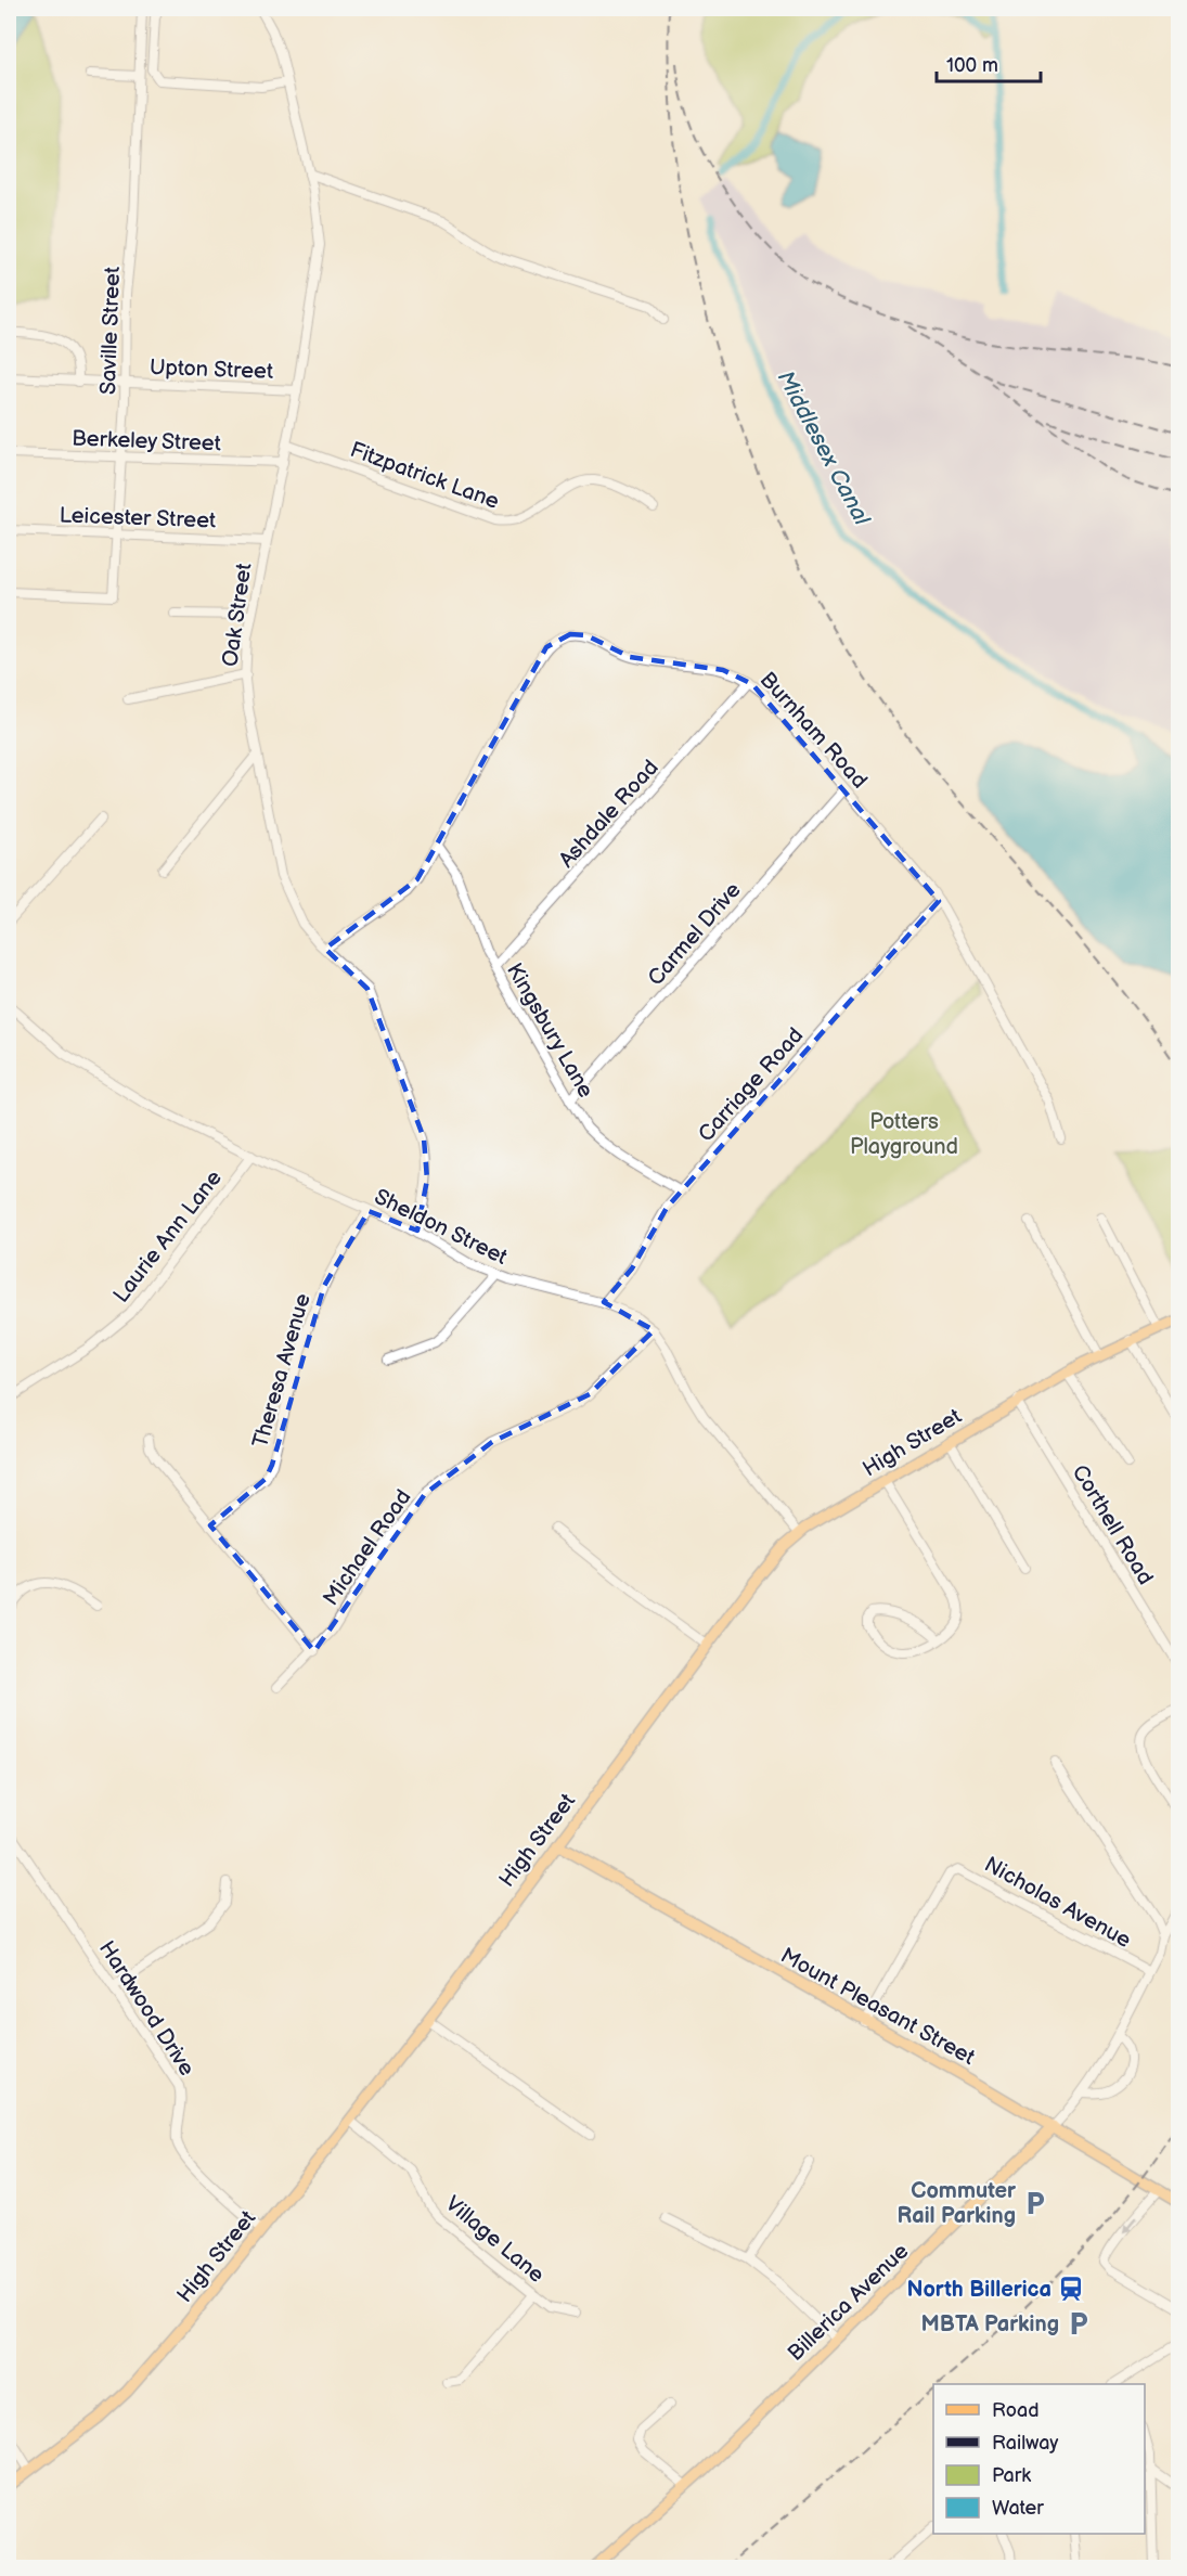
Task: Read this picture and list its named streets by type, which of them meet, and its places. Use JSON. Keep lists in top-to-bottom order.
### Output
{
  "streets": {
    "main road": ["High Street", "Mount Pleasant Street", "Billerica Avenue"],
    "street": [
      "Saville Street",
      "Upton Street",
      "Berkeley Street",
      "Fitzpatrick Lane",
      "Leicester Street",
      "Oak Street",
      "Burnham Road",
      "Ashdale Road",
      "Carmel Drive",
      "Kingsbury Lane",
      "Carriage Road",
      "Sheldon Street",
      "Laurie Ann Lane",
      "Theresa Avenue",
      "Corthell Road",
      "Michael Road",
      "Nicholas Avenue",
      "Hardwood Drive",
      "Village Lane"
    ]
  },
  "crossings": [
    ["Saville Street", "Upton Street"],
    ["Saville Street", "Berkeley Street"],
    ["Saville Street", "Leicester Street"],
    ["Upton Street", "Oak Street"],
    ["Berkeley Street", "Oak Street"],
    ["Fitzpatrick Lane", "Oak Street"],
    ["Leicester Street", "Oak Street"],
    ["Oak Street", "Burnham Road"],
    ["Oak Street", "Sheldon Street"],
    ["Burnham Road", "Ashdale Road"],
    ["Burnham Road", "Carmel Drive"],
    ["Burnham Road", "Kingsbury Lane"],
    ["Burnham Road", "Carriage Road"],
    ["Ashdale Road", "Kingsbury Lane"],
    ["Carmel Drive", "Kingsbury Lane"],
    ["Kingsbury Lane", "Carriage Road"],
    ["Carriage Road", "Sheldon Street"],
    ["Sheldon Street", "Laurie Ann Lane"],
    ["Sheldon Street", "Theresa Avenue"],
    ["Sheldon Street", "High Street"],
    ["Sheldon Street", "Michael Road"],
    ["High Street", "Corthell Road"],
    ["High Street", "Mount Pleasant Street"],
    ["High Street", "Hardwood Drive"],
    ["High Street", "Village Lane"],
    ["Nicholas Avenue", "Mount Pleasant Street"],
    ["Nicholas Avenue", "Billerica Avenue"],
    ["Mount Pleasant Street", "Billerica Avenue"]
  ],
  "water": ["Middlesex Canal"],
  "parks": ["Potters Playground"],
  "places": {
    "parking": ["Commuter Rail Parking", "MBTA Parking"],
    "station": ["North Billerica"]
  },
  "legend": [
    "Road",
    "Railway",
    "Park",
    "Water"
  ],
  "scale_bar": "100 m"
}
